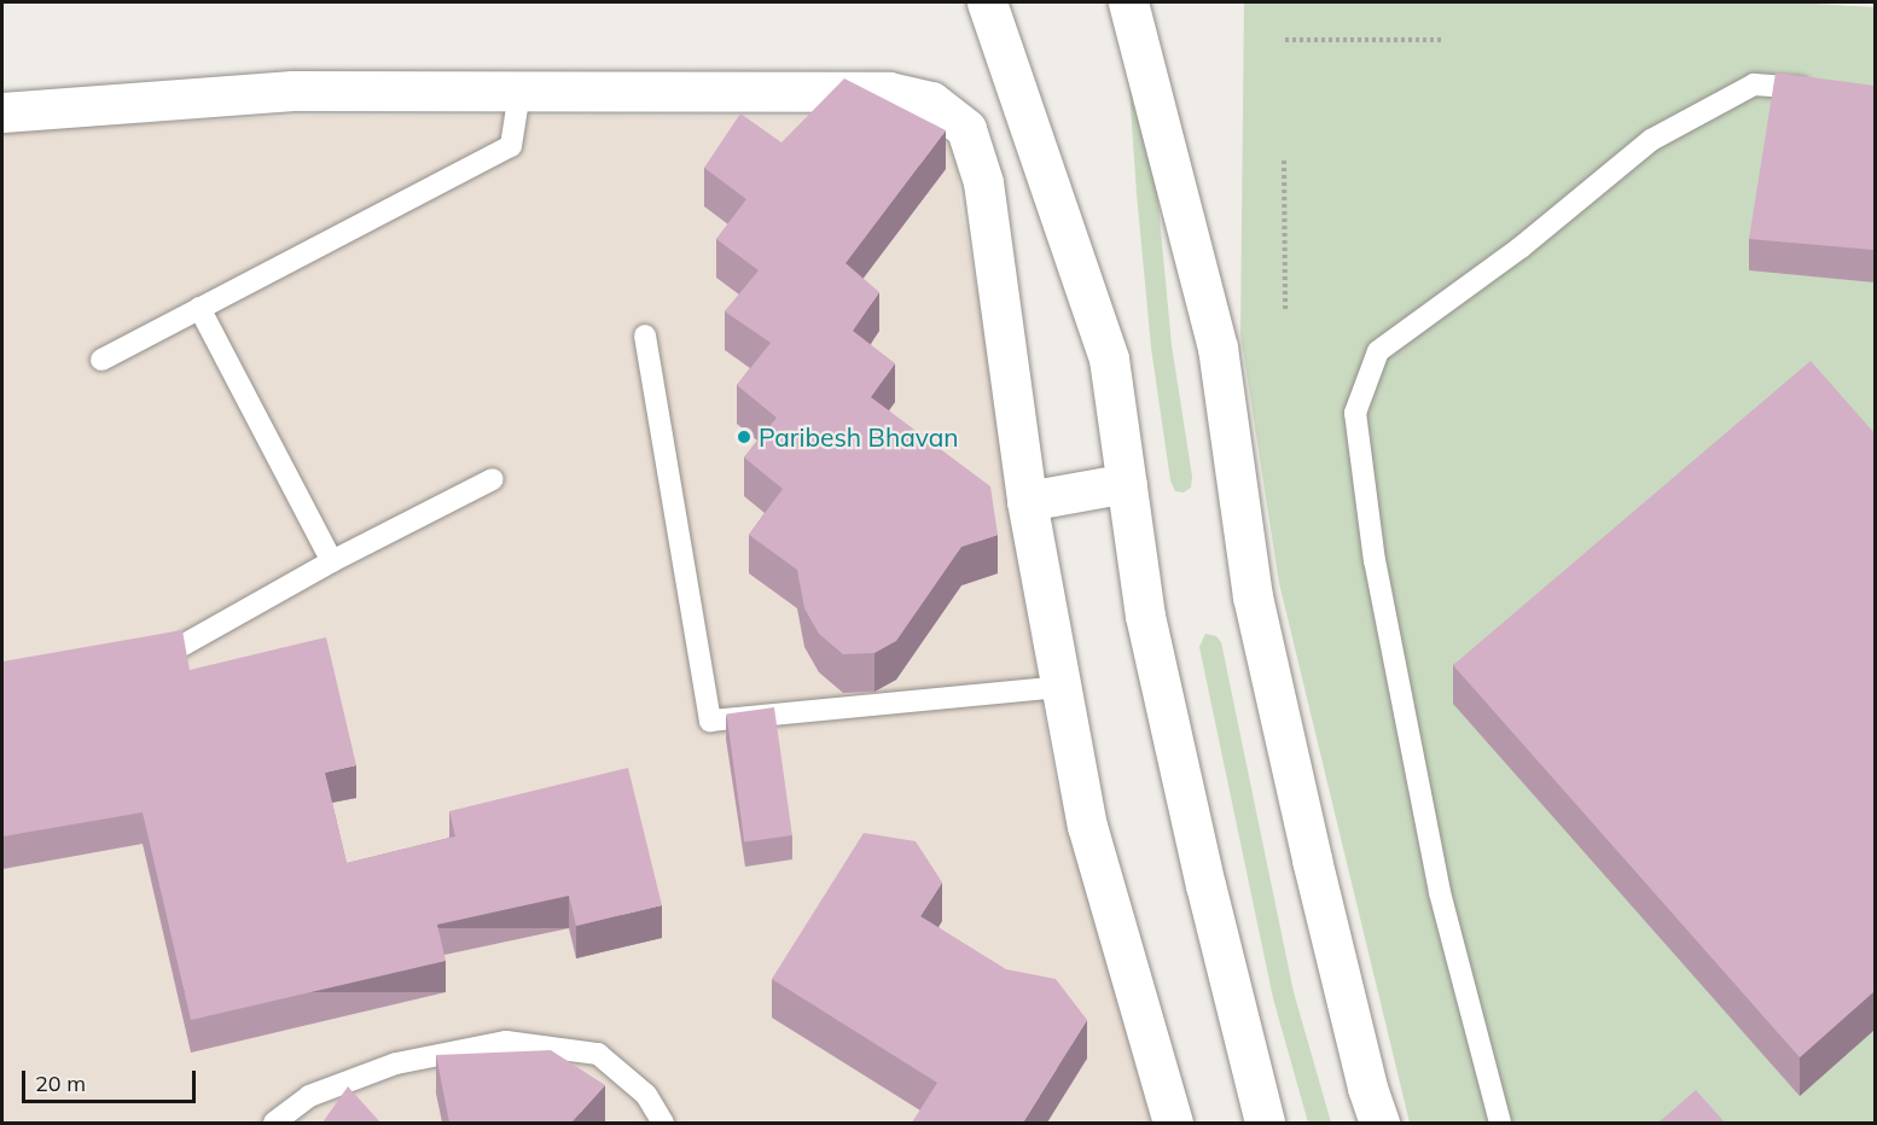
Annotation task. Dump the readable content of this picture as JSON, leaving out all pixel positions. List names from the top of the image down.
{
  "places": ["Paribesh Bhavan"],
  "scale_bar": "20 m"
}
